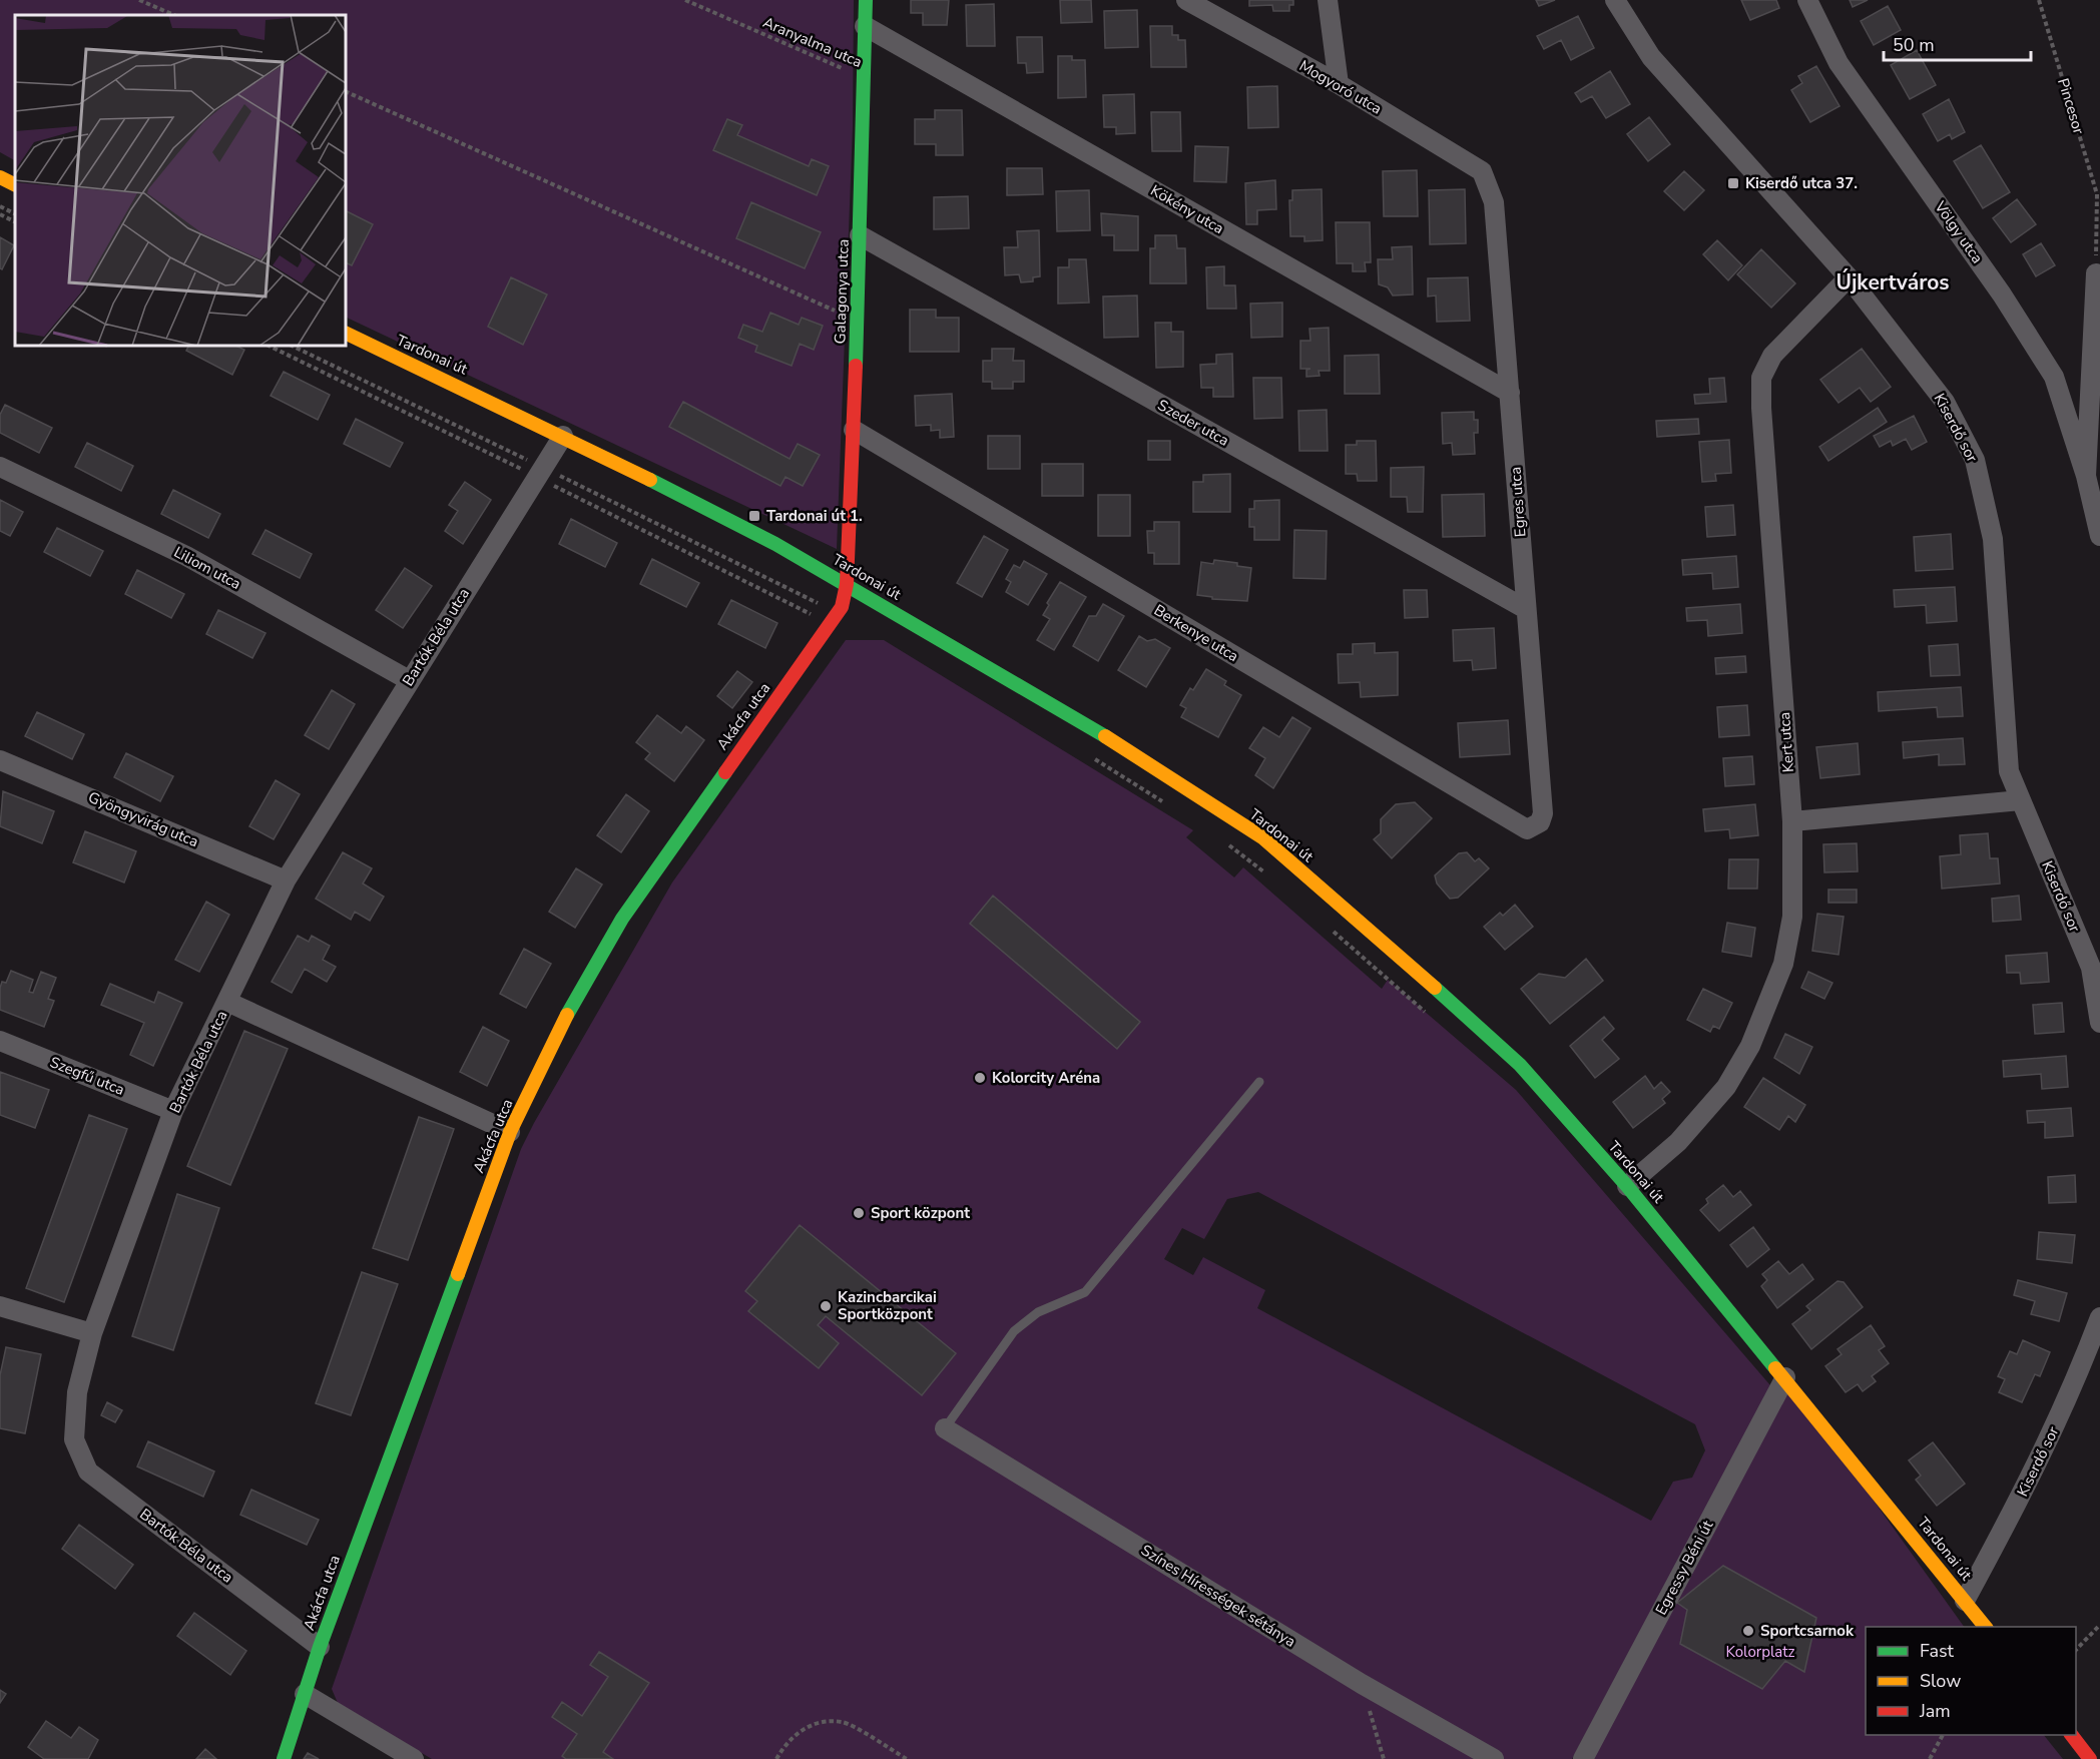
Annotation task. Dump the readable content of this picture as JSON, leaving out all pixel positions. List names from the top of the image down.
{
  "streets": {
    "street": [
      "Mogyoró utca",
      "Kökény utca",
      "Völgy utca",
      "Galagonya utca",
      "Tardonai út",
      "Szeder utca",
      "Kiserdő sor",
      "Egres utca",
      "Liliom utca",
      "Berkenye utca",
      "Bartók Béla utca",
      "Akácfa utca",
      "Kert utca",
      "Gyöngyvirág utca",
      "Szegfű utca",
      "Egressy Béni út",
      "Színes Hírességek sétánya"
    ],
    "path": ["Aranyalma utca", "Pincesor"]
  },
  "crossings": [
    ["Aranyalma utca", "Galagonya utca"],
    ["Mogyoró utca", "Egres utca"],
    ["Kökény utca", "Galagonya utca"],
    ["Kökény utca", "Egres utca"],
    ["Galagonya utca", "Tardonai út"],
    ["Galagonya utca", "Szeder utca"],
    ["Galagonya utca", "Berkenye utca"],
    ["Galagonya utca", "Akácfa utca"],
    ["Tardonai út", "Kiserdő sor"],
    ["Tardonai út", "Bartók Béla utca"],
    ["Tardonai út", "Akácfa utca"],
    ["Tardonai út", "Kert utca"],
    ["Tardonai út", "Egressy Béni út"],
    ["Szeder utca", "Egres utca"],
    ["Kiserdő sor", "Kert utca"],
    ["Egres utca", "Berkenye utca"],
    ["Liliom utca", "Bartók Béla utca"],
    ["Bartók Béla utca", "Akácfa utca"],
    ["Bartók Béla utca", "Gyöngyvirág utca"],
    ["Bartók Béla utca", "Szegfű utca"]
  ],
  "districts": ["Újkertváros"],
  "parks": ["Kolorplatz"],
  "places": {
    "transit": ["Kiserdő utca 37.", "Tardonai út 1."],
    "other": [
      "Kolorcity Aréna",
      "Sport központ",
      "Kazincbarcikai Sportközpont",
      "Sportcsarnok"
    ]
  },
  "legend": ["Fast", "Slow", "Jam"],
  "scale_bar": "50 m"
}
